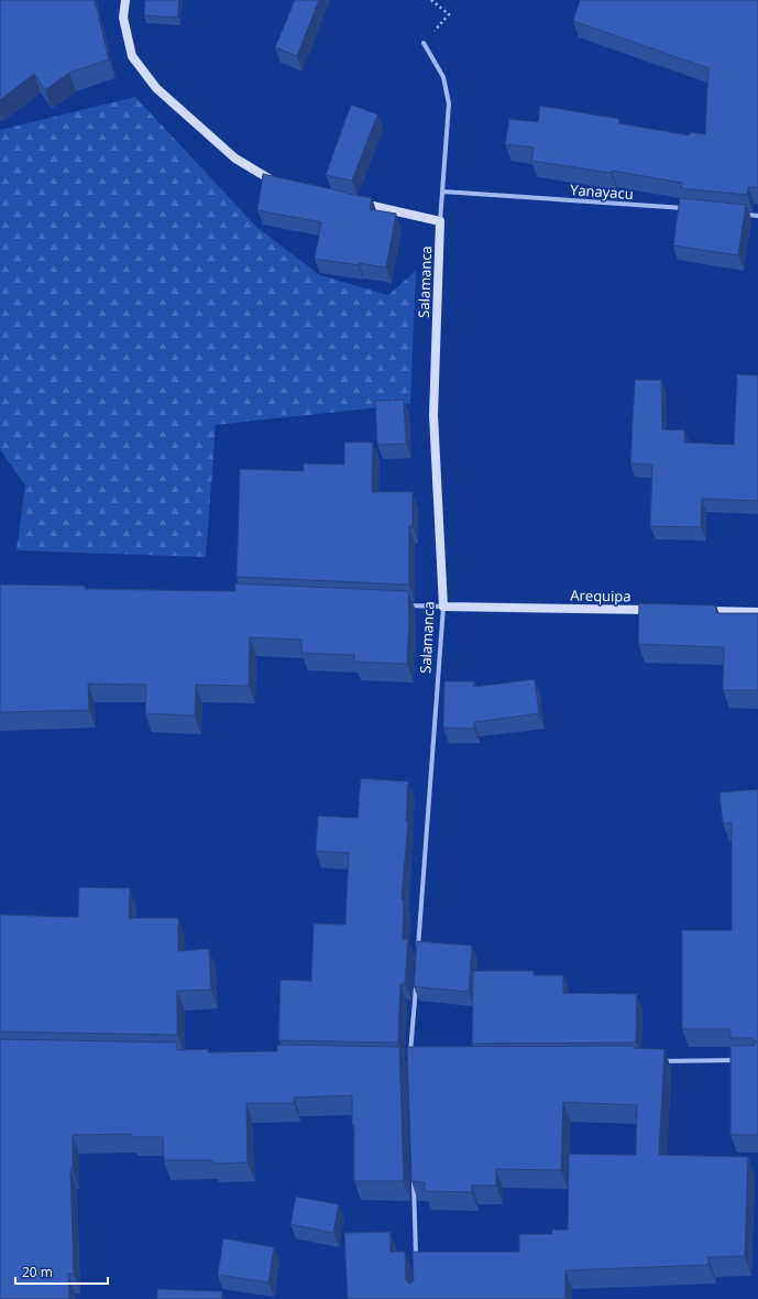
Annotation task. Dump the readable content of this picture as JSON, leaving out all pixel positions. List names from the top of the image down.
{
  "streets": {
    "main road": ["Salamanca", "Arequipa"],
    "street": ["Yanayacu"]
  },
  "crossings": [
    ["Yanayacu", "Salamanca"],
    ["Salamanca", "Arequipa"]
  ],
  "scale_bar": "20 m"
}
